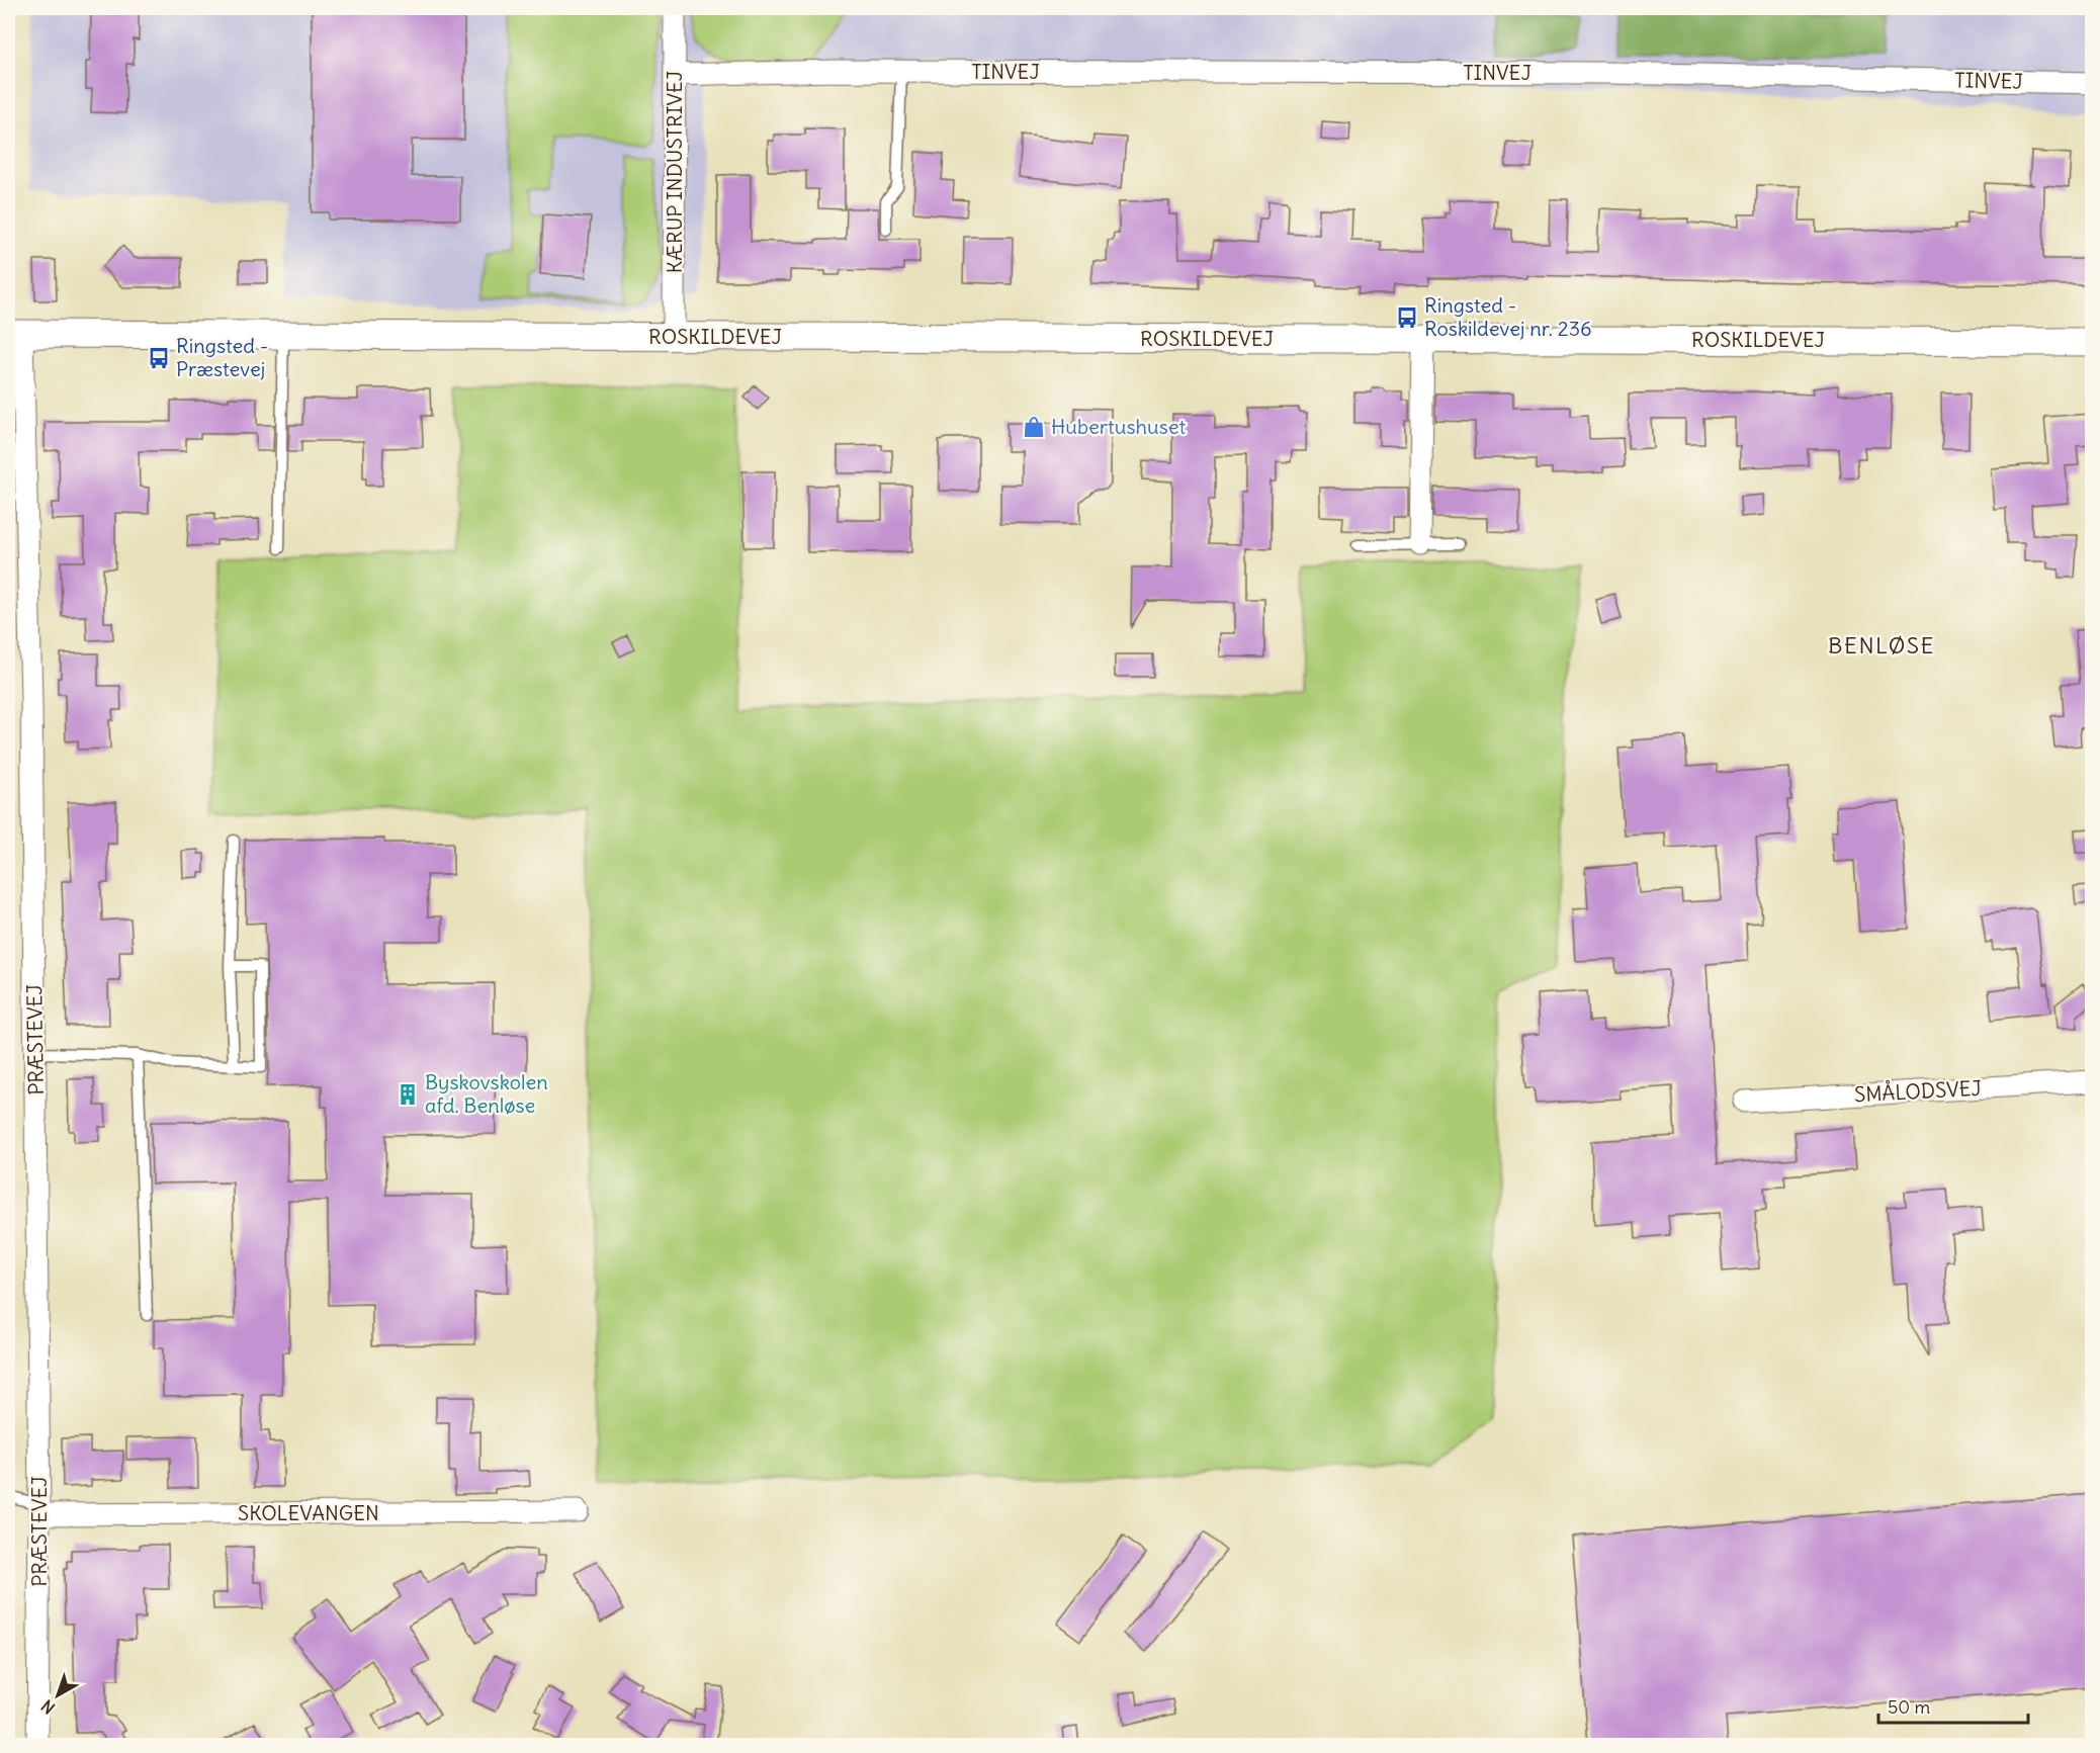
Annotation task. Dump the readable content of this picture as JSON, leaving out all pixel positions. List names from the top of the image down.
{
  "streets": {
    "street": [
      "TINVEJ",
      "KÆRUP INDUSTRIVEJ",
      "ROSKILDEVEJ",
      "PRÆSTEVEJ",
      "SMÅLODSVEJ",
      "SKOLEVANGEN"
    ]
  },
  "crossings": [
    ["TINVEJ", "KÆRUP INDUSTRIVEJ"],
    ["KÆRUP INDUSTRIVEJ", "ROSKILDEVEJ"],
    ["ROSKILDEVEJ", "PRÆSTEVEJ"],
    ["PRÆSTEVEJ", "SKOLEVANGEN"]
  ],
  "districts": ["BENLØSE"],
  "places": {
    "bus stop": ["Ringsted - Roskildevej nr. 236", "Ringsted - Præstevej"],
    "shop": ["Hubertushuset"],
    "building": ["Byskovskolen afd. Benløse"]
  },
  "scale_bar": "50 m",
  "north": "bottom left"
}
